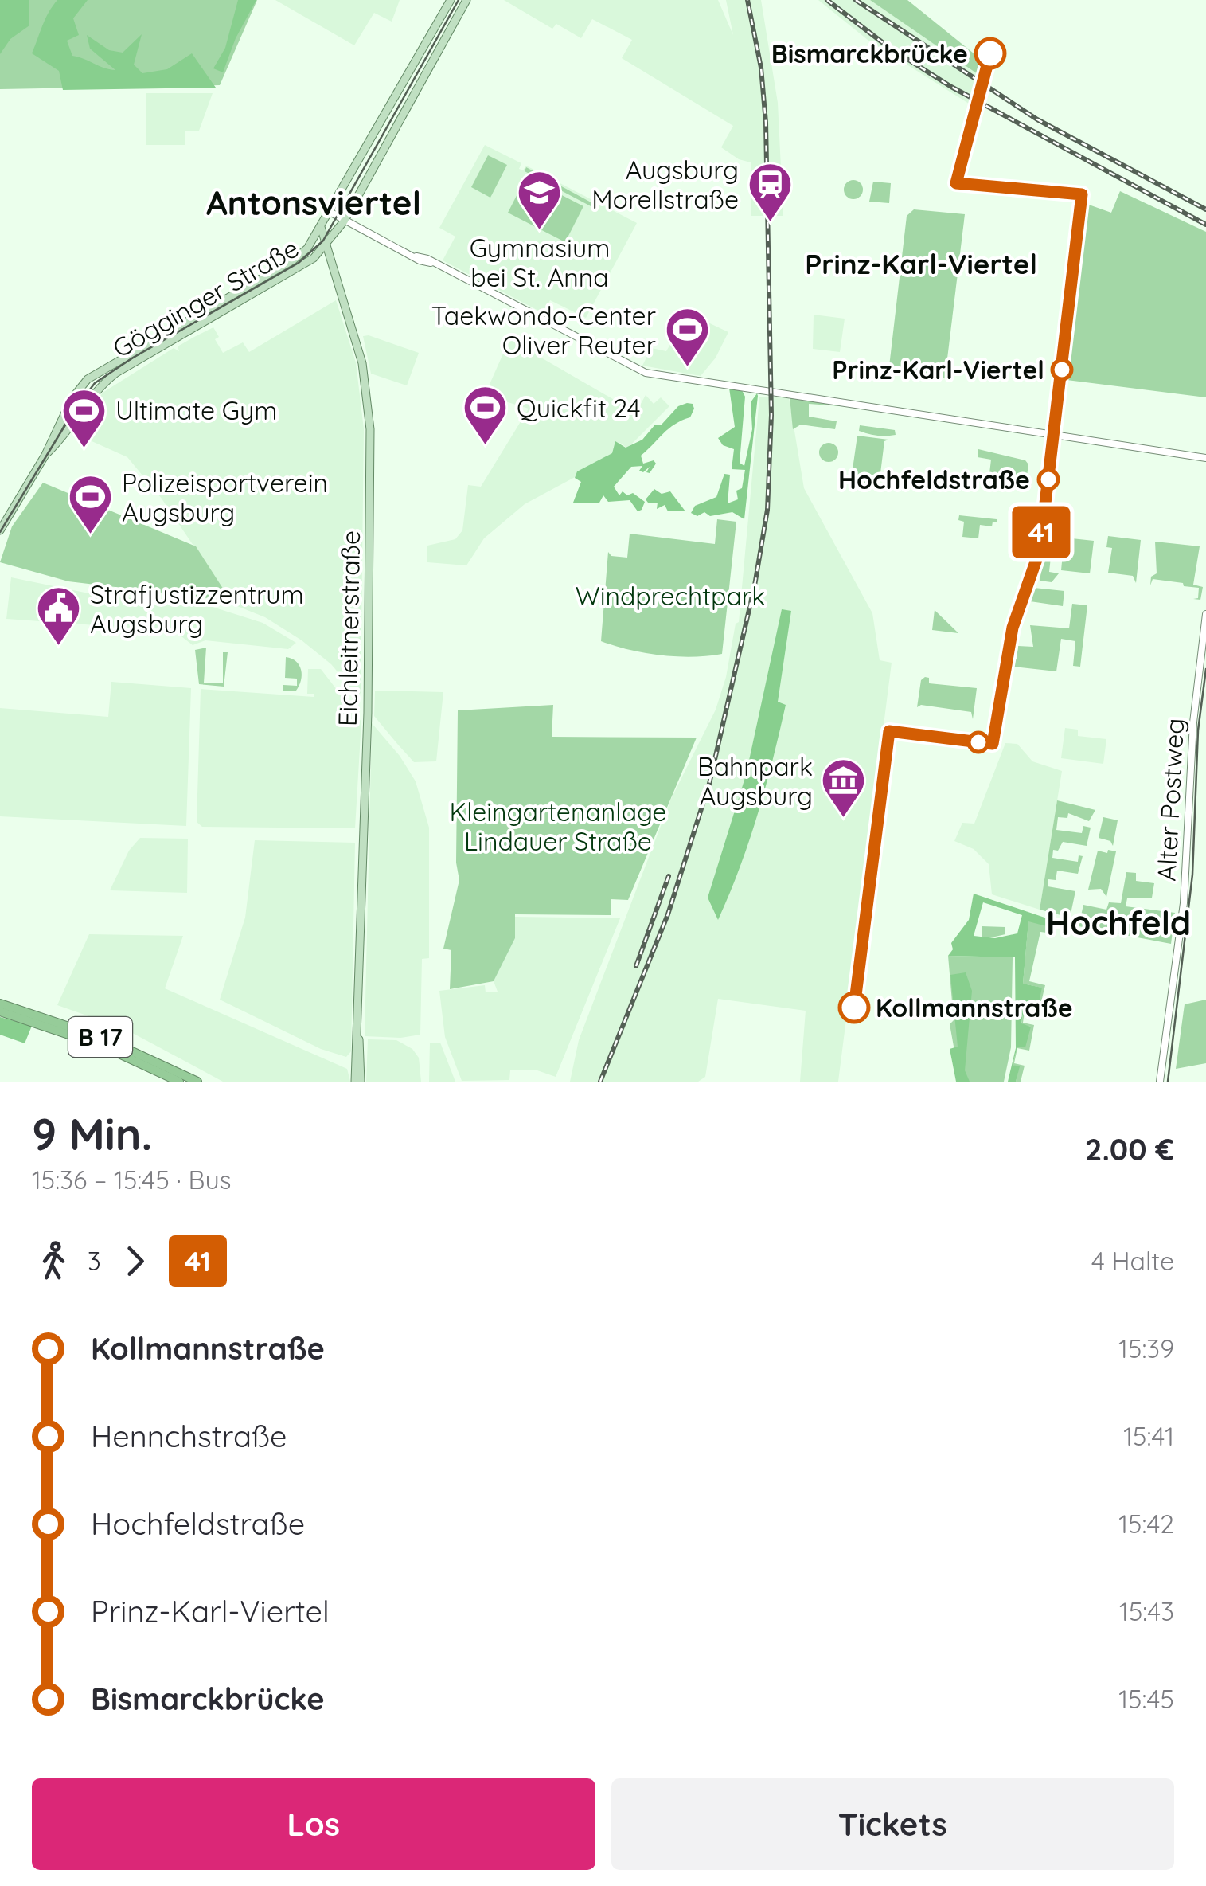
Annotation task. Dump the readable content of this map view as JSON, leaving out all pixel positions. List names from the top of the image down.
{
  "streets": {
    "highway": ["B 17"],
    "main road": ["Gögginger Straße", "Eichleitnerstraße"],
    "street": ["Alter Postweg"]
  },
  "crossings": [
    ["Gögginger Straße", "Eichleitnerstraße"]
  ],
  "districts": ["Antonsviertel", "Prinz-Karl-Viertel", "Hochfeld"],
  "parks": ["Windprechtpark", "Kleingartenanlage Lindauer Straße"],
  "places": {
    "other": [
      "Bismarckbrücke",
      "Prinz-Karl-Viertel",
      "Hochfeldstraße",
      "Kollmannstraße"
    ],
    "station": ["Augsburg Morellstraße"],
    "school or university": ["Gymnasium bei St. Anna"],
    "sports": [
      "Taekwondo-Center Oliver Reuter",
      "Quickfit 24",
      "Ultimate Gym",
      "Polizeisportverein Augsburg"
    ],
    "public building": ["Strafjustizzentrum Augsburg"],
    "museum": ["Bahnpark Augsburg"]
  },
  "lines": ["bus line 41"],
  "page": {
    "on_map": "41",
    "heading": ["9 Min.", "15:36 – 15:45 · Bus", "2.00 €"],
    "legs": ["3", "41", "4 Halte"],
    "list": [
      {
        "name": "Kollmannstraße",
        "value": "15:39"
      },
      {
        "name": "Hennchstraße",
        "value": "15:41"
      },
      {
        "name": "Hochfeldstraße",
        "value": "15:42"
      },
      {
        "name": "Prinz-Karl-Viertel",
        "value": "15:43"
      },
      {
        "name": "Bismarckbrücke",
        "value": "15:45"
      }
    ],
    "buttons": ["Los", "Tickets"]
  }
}
